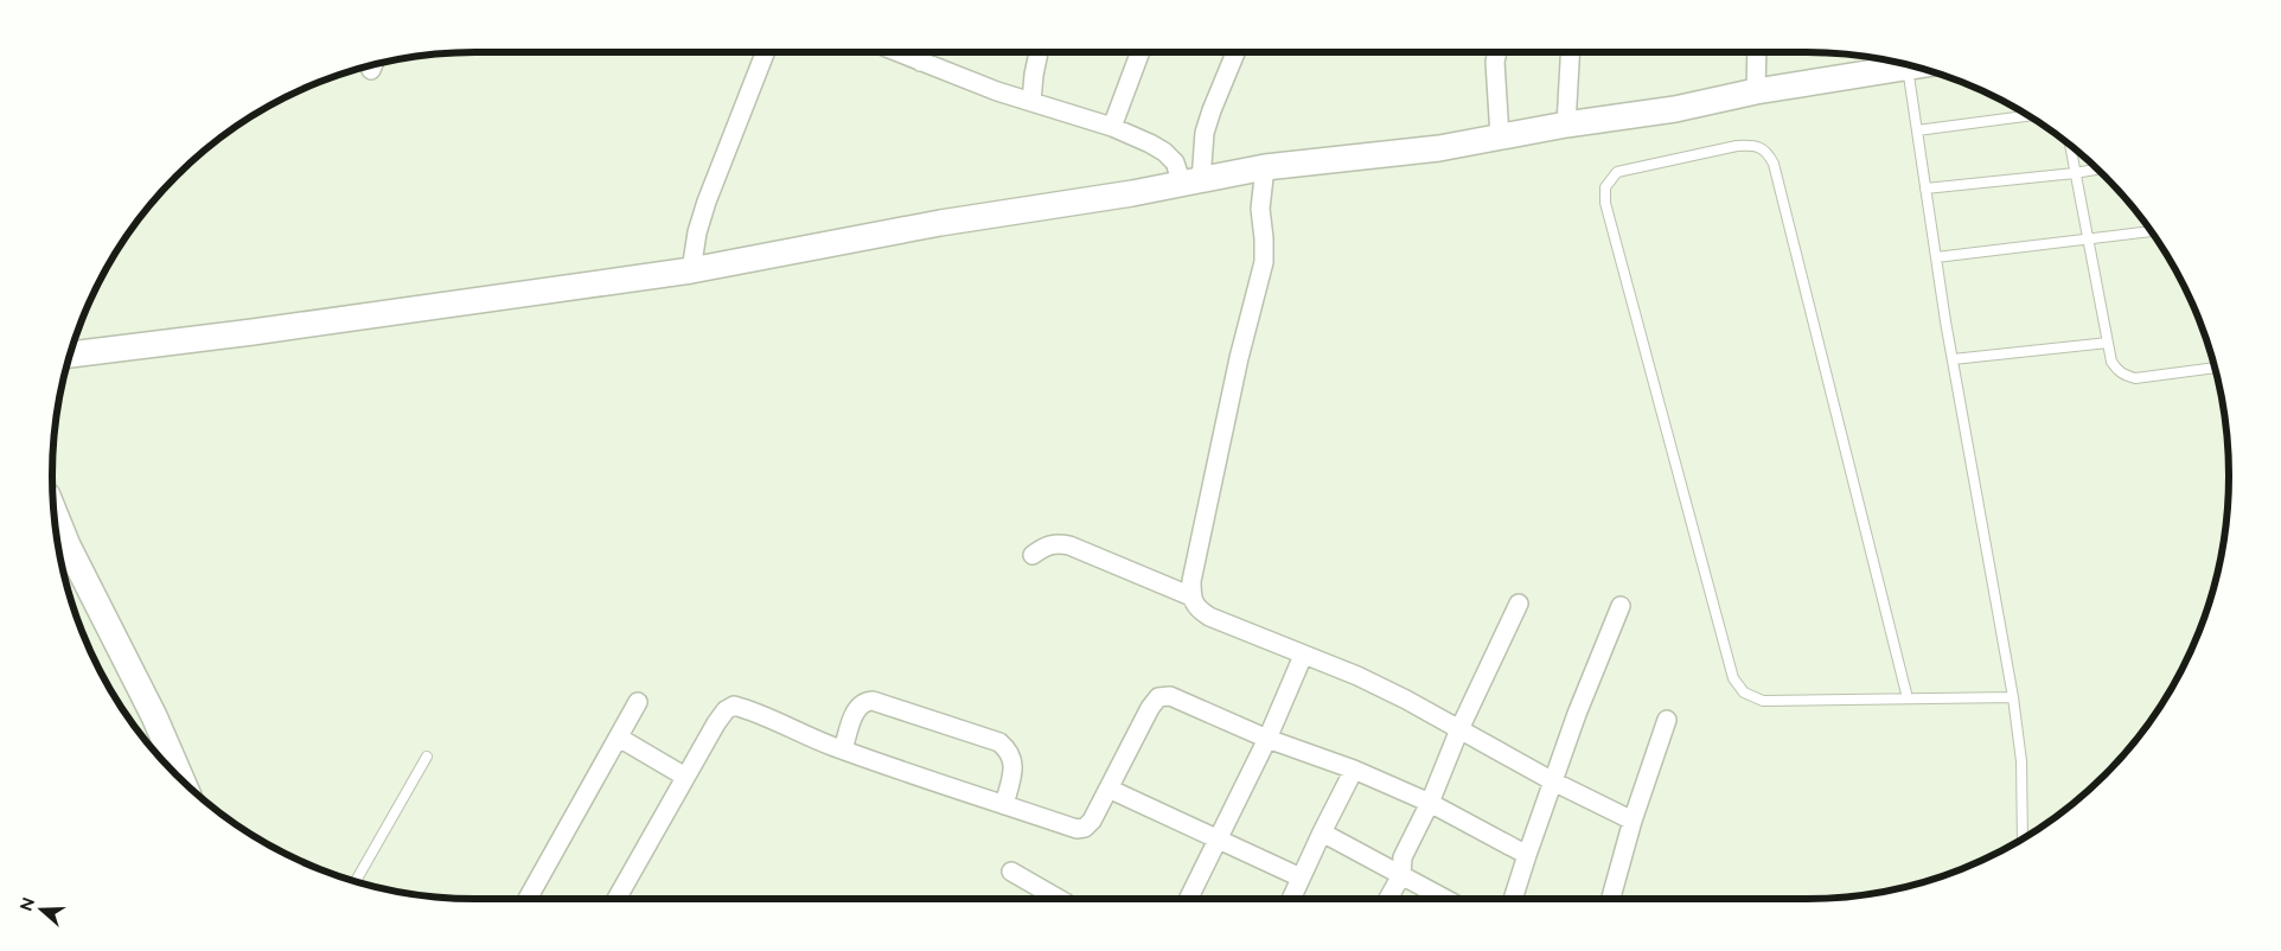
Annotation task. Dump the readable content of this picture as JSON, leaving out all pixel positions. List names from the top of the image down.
{
  "north": "left"
}
